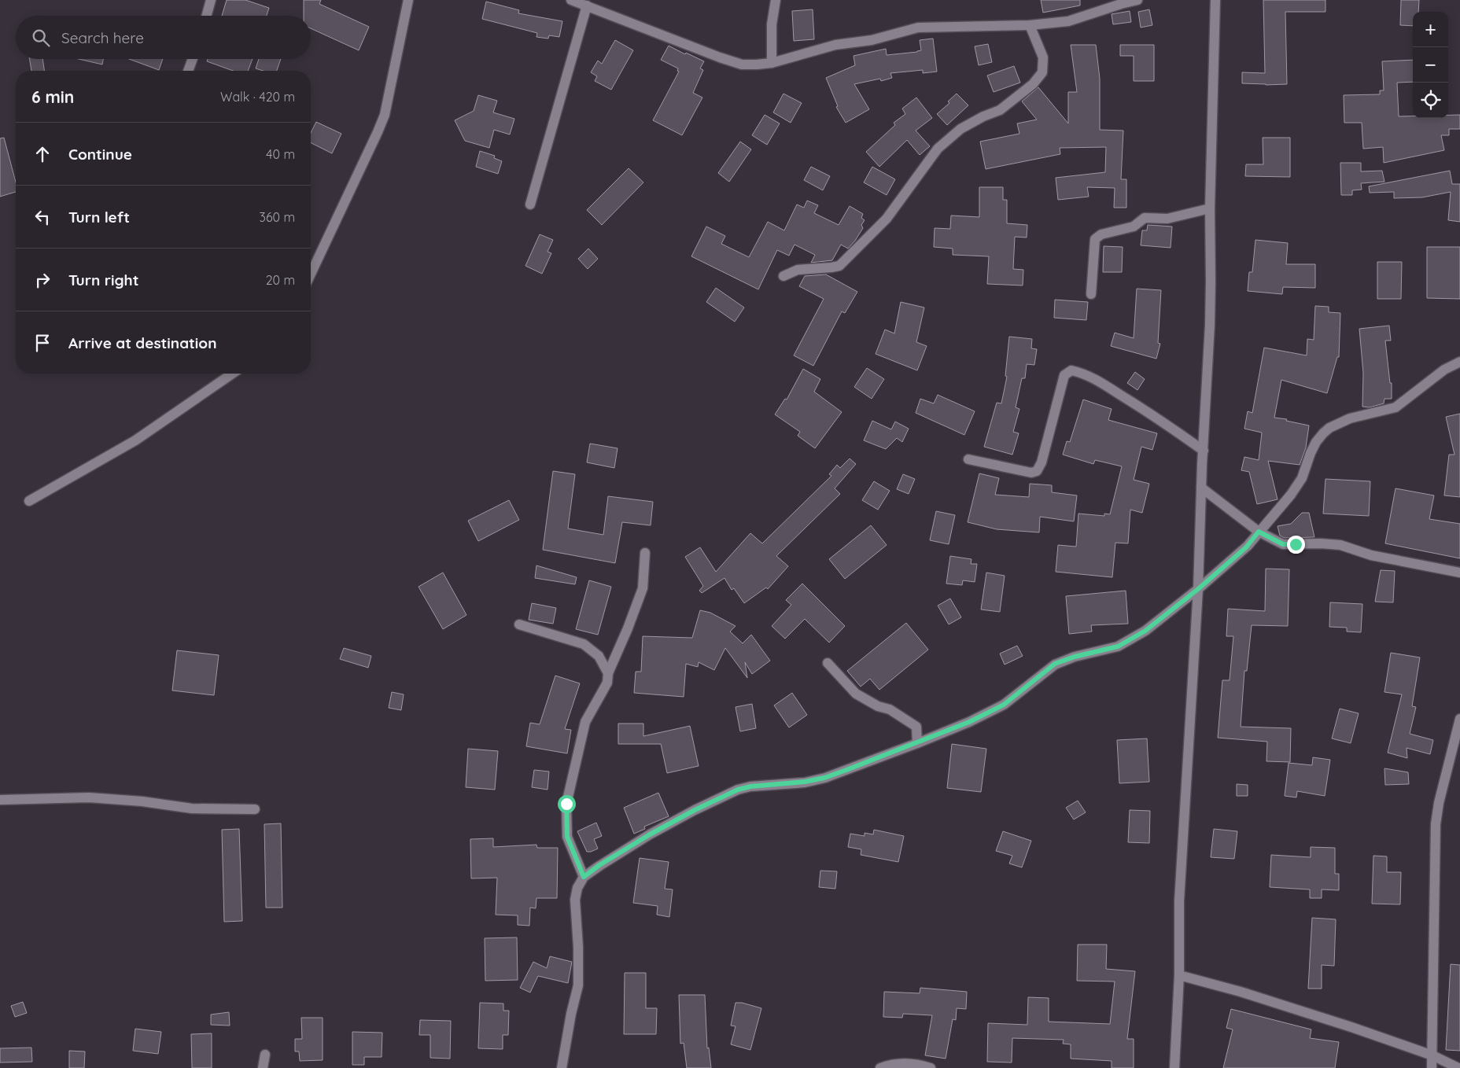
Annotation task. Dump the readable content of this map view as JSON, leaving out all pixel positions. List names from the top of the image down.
{
  "page": {
    "map_buttons": ["+", "−"],
    "search": "Search here",
    "heading": ["6 min", "Walk · 420 m"],
    "list": [
      ["Continue", "40 m"],
      ["Turn left", "360 m"],
      ["Turn right", "20 m"],
      "Arrive at destination"
    ]
  }
}
